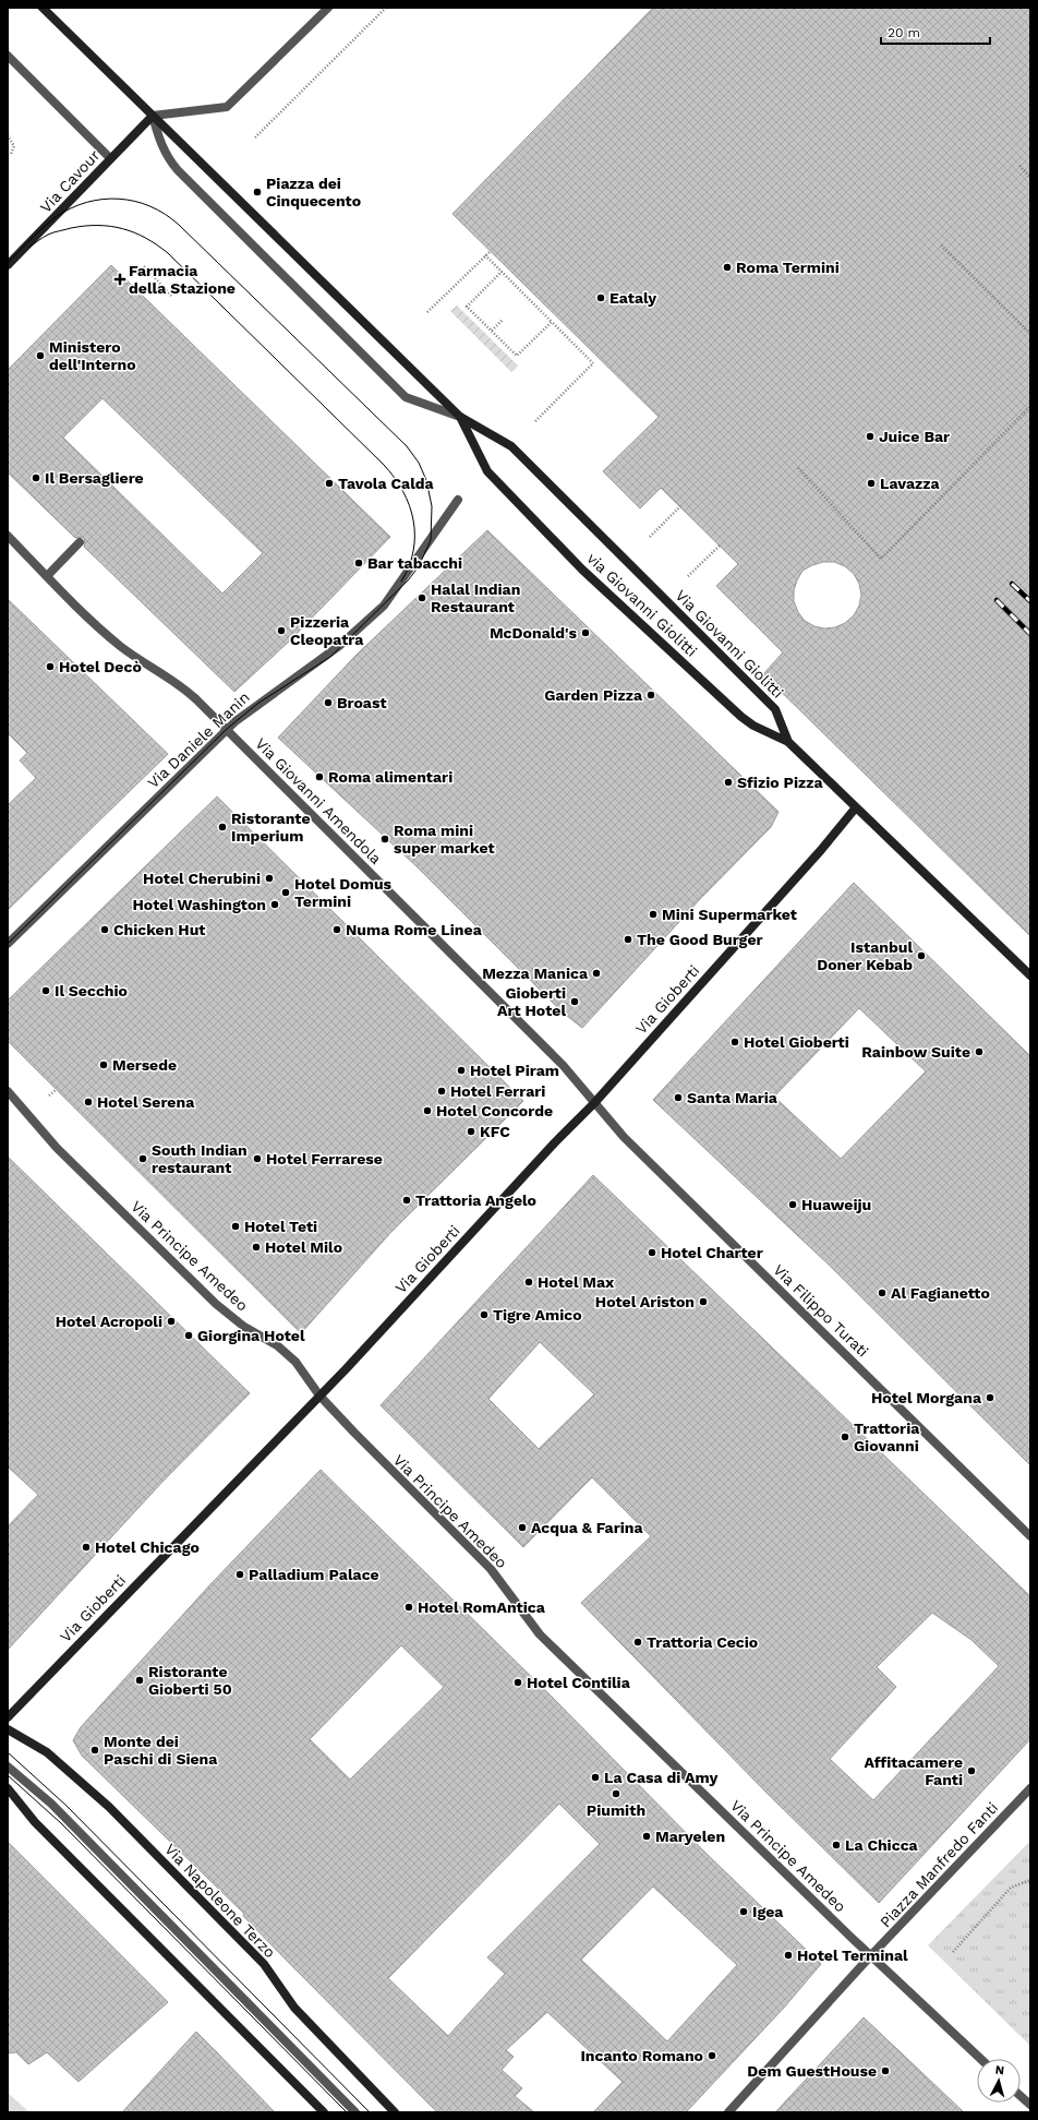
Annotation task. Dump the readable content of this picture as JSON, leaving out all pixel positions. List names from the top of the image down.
{
  "streets": {
    "main road": [
      "Via Cavour",
      "via Giovanni Giolitti",
      "Via Giovanni Giolitti",
      "Via Gioberti",
      "Via Napoleone Terzo"
    ],
    "street": [
      "Via Daniele Manin",
      "Via Giovanni Amendola",
      "Via Principe Amedeo",
      "Via Filippo Turati",
      "Piazza Manfredo Fanti"
    ]
  },
  "crossings": [
    ["via Giovanni Giolitti", "Via Giovanni Giolitti"],
    ["Via Giovanni Giolitti", "Via Gioberti"],
    ["Via Daniele Manin", "Via Giovanni Amendola"],
    ["Via Giovanni Amendola", "Via Gioberti"],
    ["Via Giovanni Amendola", "Via Filippo Turati"],
    ["Via Gioberti", "Via Principe Amedeo"],
    ["Via Gioberti", "Via Filippo Turati"],
    ["Via Principe Amedeo", "Piazza Manfredo Fanti"]
  ],
  "places": {
    "other": [
      "Piazza dei Cinquecento",
      "Roma Termini",
      "Eataly",
      "Ministero dell'Interno",
      "Juice Bar",
      "Il Bersagliere",
      "Tavola Calda",
      "Lavazza",
      "Bar tabacchi",
      "Halal Indian Restaurant",
      "Pizzeria Cleopatra",
      "McDonald's",
      "Hotel Decò",
      "Garden Pizza",
      "Broast",
      "Roma alimentari",
      "Sfizio Pizza",
      "Ristorante Imperium",
      "Roma mini super market",
      "Hotel Cherubini",
      "Hotel Domus Termini",
      "Hotel Washington",
      "Mini Supermarket",
      "Chicken Hut",
      "Numa Rome Linea",
      "The Good Burger",
      "Istanbul Doner Kebab",
      "Mezza Manica",
      "Il Secchio",
      "Gioberti Art Hotel",
      "Hotel Gioberti",
      "Rainbow Suite",
      "Mersede",
      "Hotel Piram",
      "Hotel Ferrari",
      "Santa Maria",
      "Hotel Serena",
      "Hotel Concorde",
      "KFC",
      "South Indian restaurant",
      "Hotel Ferrarese",
      "Trattoria Angelo",
      "Huaweiju",
      "Hotel Teti",
      "Hotel Milo",
      "Hotel Charter",
      "Hotel Max",
      "Al Fagianetto",
      "Hotel Ariston",
      "Tigre Amico",
      "Hotel Acropoli",
      "Giorgina Hotel",
      "Hotel Morgana",
      "Trattoria Giovanni",
      "Acqua & Farina",
      "Hotel Chicago",
      "Palladium Palace",
      "Hotel RomAntica",
      "Trattoria Cecio",
      "Ristorante Gioberti 50",
      "Hotel Contilia",
      "Monte dei Paschi di Siena",
      "Affitacamere Fanti",
      "La Casa di Amy",
      "Piumith",
      "Maryelen",
      "La Chicca",
      "Igea",
      "Hotel Terminal",
      "Incanto Romano",
      "Dem GuestHouse"
    ],
    "health": ["Farmacia della Stazione"]
  },
  "scale_bar": "20 m",
  "north": "top"
}
